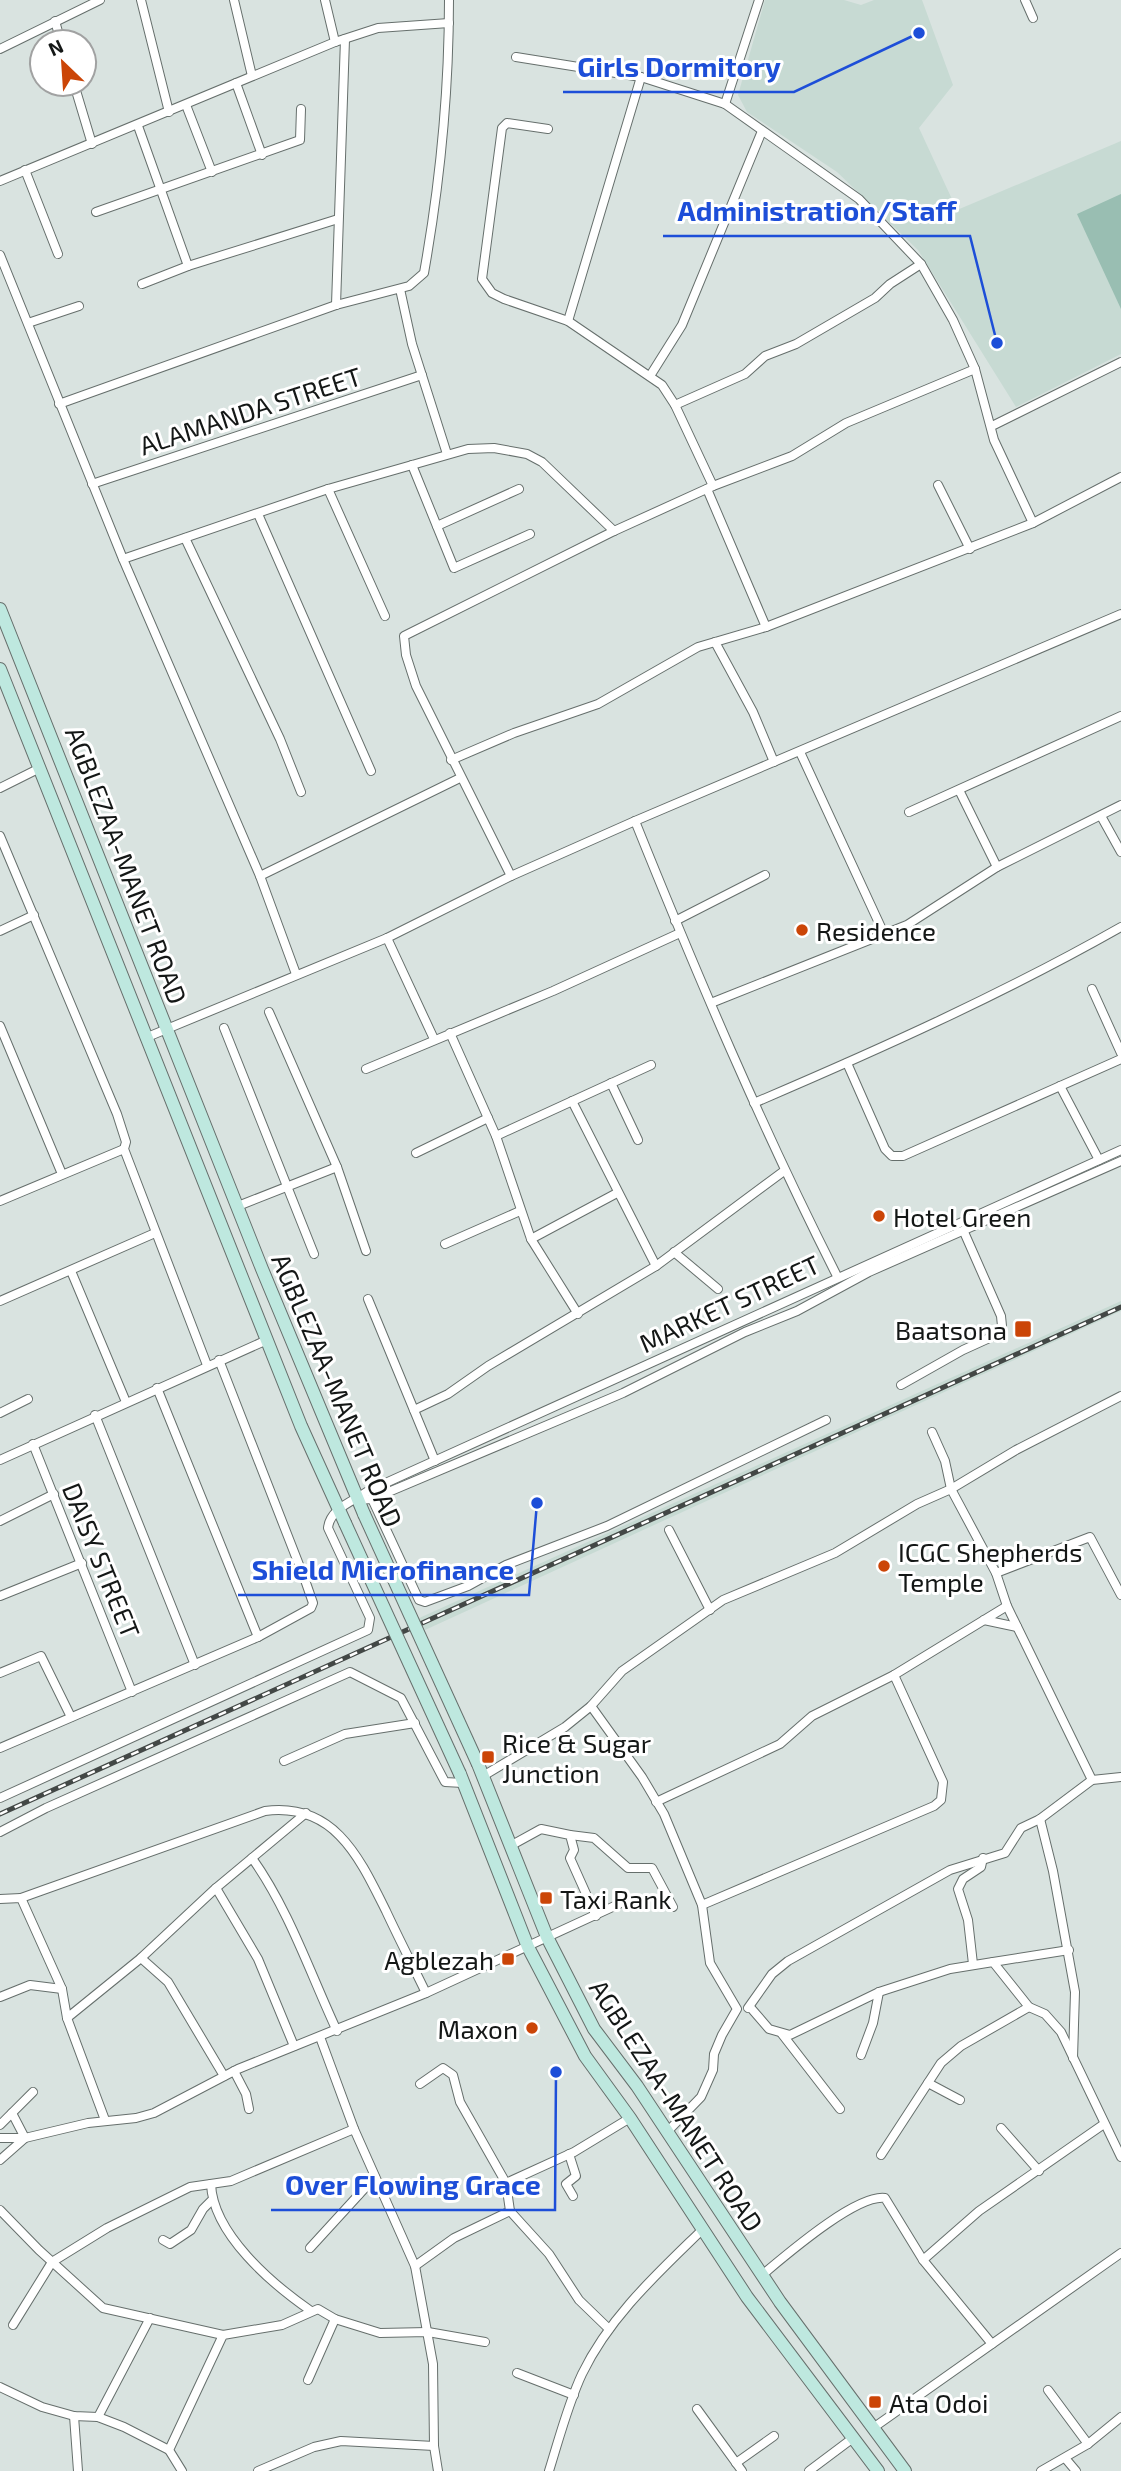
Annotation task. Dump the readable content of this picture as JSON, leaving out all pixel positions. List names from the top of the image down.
{
  "streets": {
    "main road": ["AGBLEZAA-MANET ROAD"],
    "street": ["ALAMANDA STREET", "MARKET STREET", "DAISY STREET"]
  },
  "crossings": [
    ["AGBLEZAA-MANET ROAD", "MARKET STREET"]
  ],
  "places": {
    "other": [
      "Girls Dormitory",
      "Administration/Staff",
      "Residence",
      "Hotel Green",
      "Shield Microfinance",
      "ICGC Shepherds Temple",
      "Maxon",
      "Over Flowing Grace"
    ],
    "transit": [
      "Baatsona",
      "Rice & Sugar Junction",
      "Taxi Rank",
      "Agblezah",
      "Ata Odoi"
    ]
  },
  "north": "top left"
}
